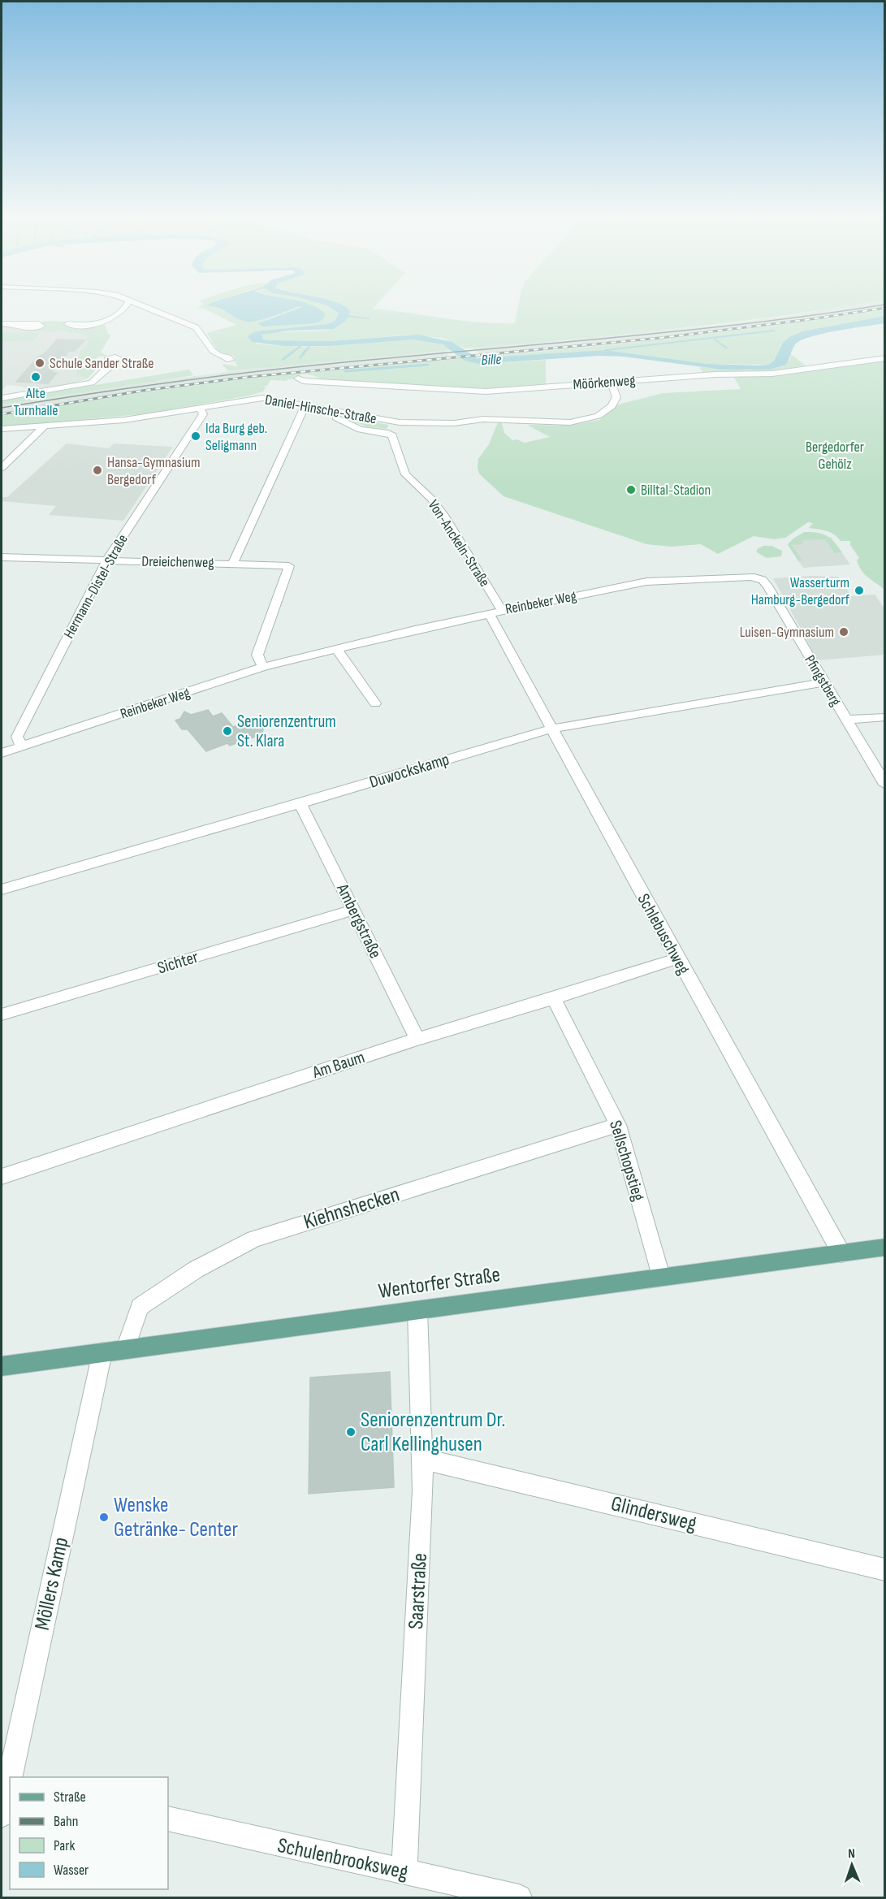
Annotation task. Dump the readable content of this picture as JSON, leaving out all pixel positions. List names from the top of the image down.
{
  "streets": {
    "main road": ["Wentorfer Straße"],
    "street": [
      "Möörkenweg",
      "Daniel-Hinsche-Straße",
      "Von-Anckeln-Straße",
      "Dreieichenweg",
      "Hermann-Distel-Straße",
      "Reinbeker Weg",
      "Pfingstberg",
      "Duwockskamp",
      "Ambergstraße",
      "Schlebuschweg",
      "Sichter",
      "Am Baum",
      "Sellschopstieg",
      "Kiehnshecken",
      "Glindersweg",
      "Möllers Kamp",
      "Saarstraße",
      "Schulenbrooksweg"
    ]
  },
  "crossings": [
    ["Möörkenweg", "Daniel-Hinsche-Straße"],
    ["Daniel-Hinsche-Straße", "Von-Anckeln-Straße"],
    ["Daniel-Hinsche-Straße", "Hermann-Distel-Straße"],
    ["Von-Anckeln-Straße", "Reinbeker Weg"],
    ["Von-Anckeln-Straße", "Schlebuschweg"],
    ["Dreieichenweg", "Hermann-Distel-Straße"],
    ["Dreieichenweg", "Reinbeker Weg"],
    ["Hermann-Distel-Straße", "Reinbeker Weg"],
    ["Reinbeker Weg", "Pfingstberg"],
    ["Reinbeker Weg", "Schlebuschweg"],
    ["Pfingstberg", "Duwockskamp"],
    ["Duwockskamp", "Ambergstraße"],
    ["Duwockskamp", "Schlebuschweg"],
    ["Ambergstraße", "Sichter"],
    ["Ambergstraße", "Am Baum"],
    ["Schlebuschweg", "Am Baum"],
    ["Schlebuschweg", "Wentorfer Straße"],
    ["Am Baum", "Sellschopstieg"],
    ["Sellschopstieg", "Kiehnshecken"],
    ["Sellschopstieg", "Wentorfer Straße"],
    ["Kiehnshecken", "Wentorfer Straße"],
    ["Wentorfer Straße", "Möllers Kamp"],
    ["Wentorfer Straße", "Saarstraße"],
    ["Glindersweg", "Saarstraße"],
    ["Saarstraße", "Schulenbrooksweg"]
  ],
  "water": ["Bille"],
  "parks": ["Bergedorfer Gehölz"],
  "places": [
    "Schule Sander Straße",
    "Alte Turnhalle",
    "Ida Burg geb. Seligmann",
    "Hansa-Gymnasium Bergedorf",
    "Billtal-Stadion",
    "Wasserturm Hamburg-Bergedorf",
    "Luisen-Gymnasium",
    "Seniorenzentrum St. Klara",
    "Seniorenzentrum Dr. Carl Kellinghusen",
    "Wenske Getränke- Center"
  ],
  "legend": [
    "Straße",
    "Bahn",
    "Park",
    "Wasser"
  ],
  "north": "top"
}
